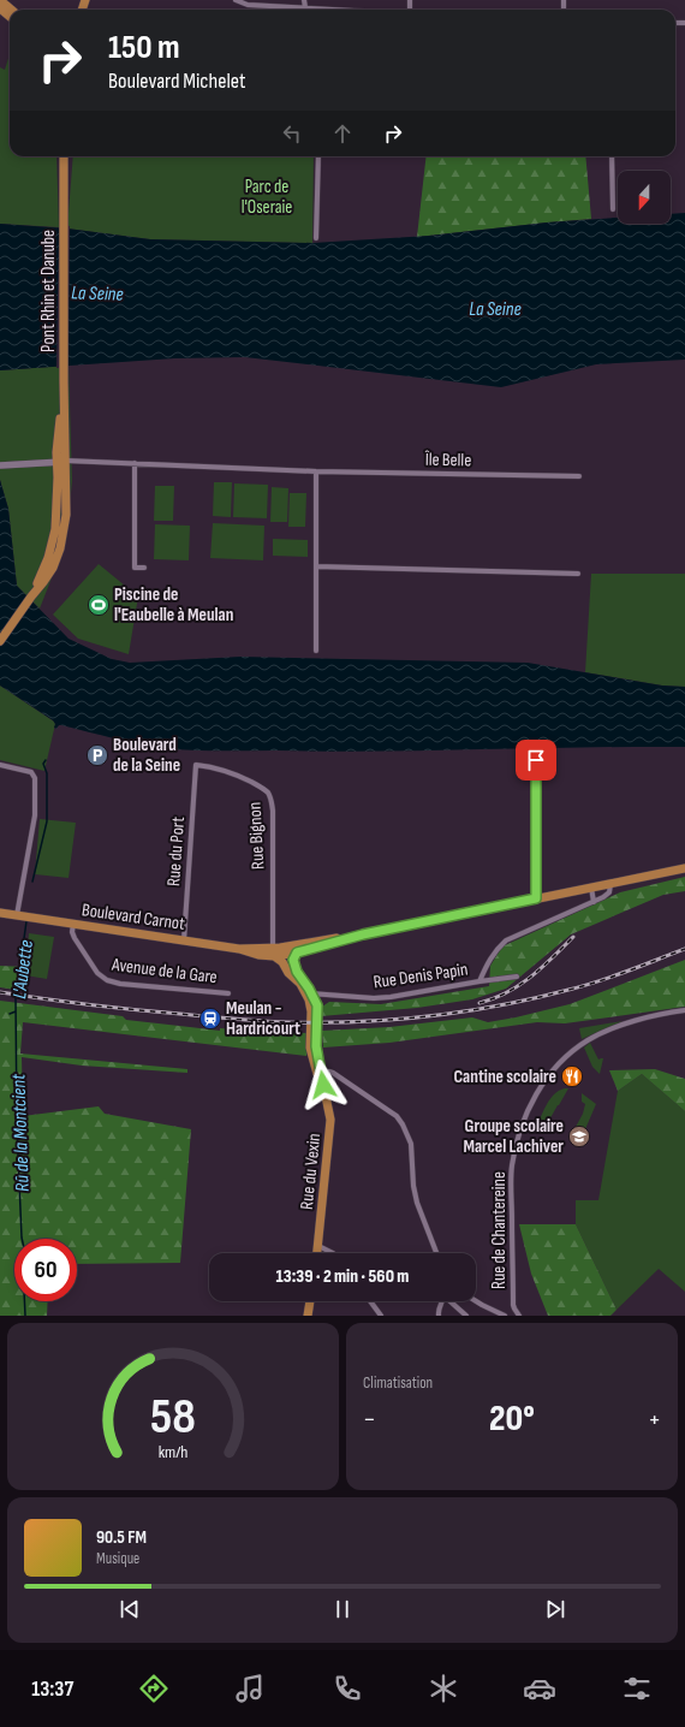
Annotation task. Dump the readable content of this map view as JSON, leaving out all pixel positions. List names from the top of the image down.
{
  "streets": {
    "main road": ["Pont Rhin et Danube", "Boulevard Carnot", "Rue du Vexin"],
    "street": [
      "Île Belle",
      "Rue Bignon",
      "Rue du Port",
      "Avenue de la Gare",
      "Rue Denis Papin",
      "Rue de Chantereine"
    ]
  },
  "crossings": [
    ["Pont Rhin et Danube", "Île Belle"],
    ["Rue Bignon", "Rue du Port"],
    ["Rue Bignon", "Boulevard Carnot"],
    ["Rue Bignon", "Rue du Vexin"],
    ["Rue du Port", "Boulevard Carnot"],
    ["Boulevard Carnot", "Avenue de la Gare"],
    ["Boulevard Carnot", "Rue du Vexin"],
    ["Rue Denis Papin", "Rue du Vexin"]
  ],
  "water": ["La Seine", "L'Aubette", "Rû de la Montcient"],
  "parks": ["Parc de l'Oseraie"],
  "places": {
    "sports": ["Piscine de l'Eaubelle à Meulan"],
    "parking": ["Boulevard de la Seine"],
    "station": ["Meulan - Hardricourt"],
    "restaurant": ["Cantine scolaire"],
    "school or university": ["Groupe scolaire Marcel Lachiver"]
  },
  "north": "bottom",
  "page": {
    "turn": ["150 m", "Boulevard Michelet"],
    "limit": "60",
    "trip": "13:39 · 2 min · 560 m",
    "tile": "Climatisation",
    "heat": ["−", "20°", "+"],
    "song": ["90.5 FM", "Musique"],
    "tabs": "13:37",
    "gauge": ["58", "km/h"]
  }
}
